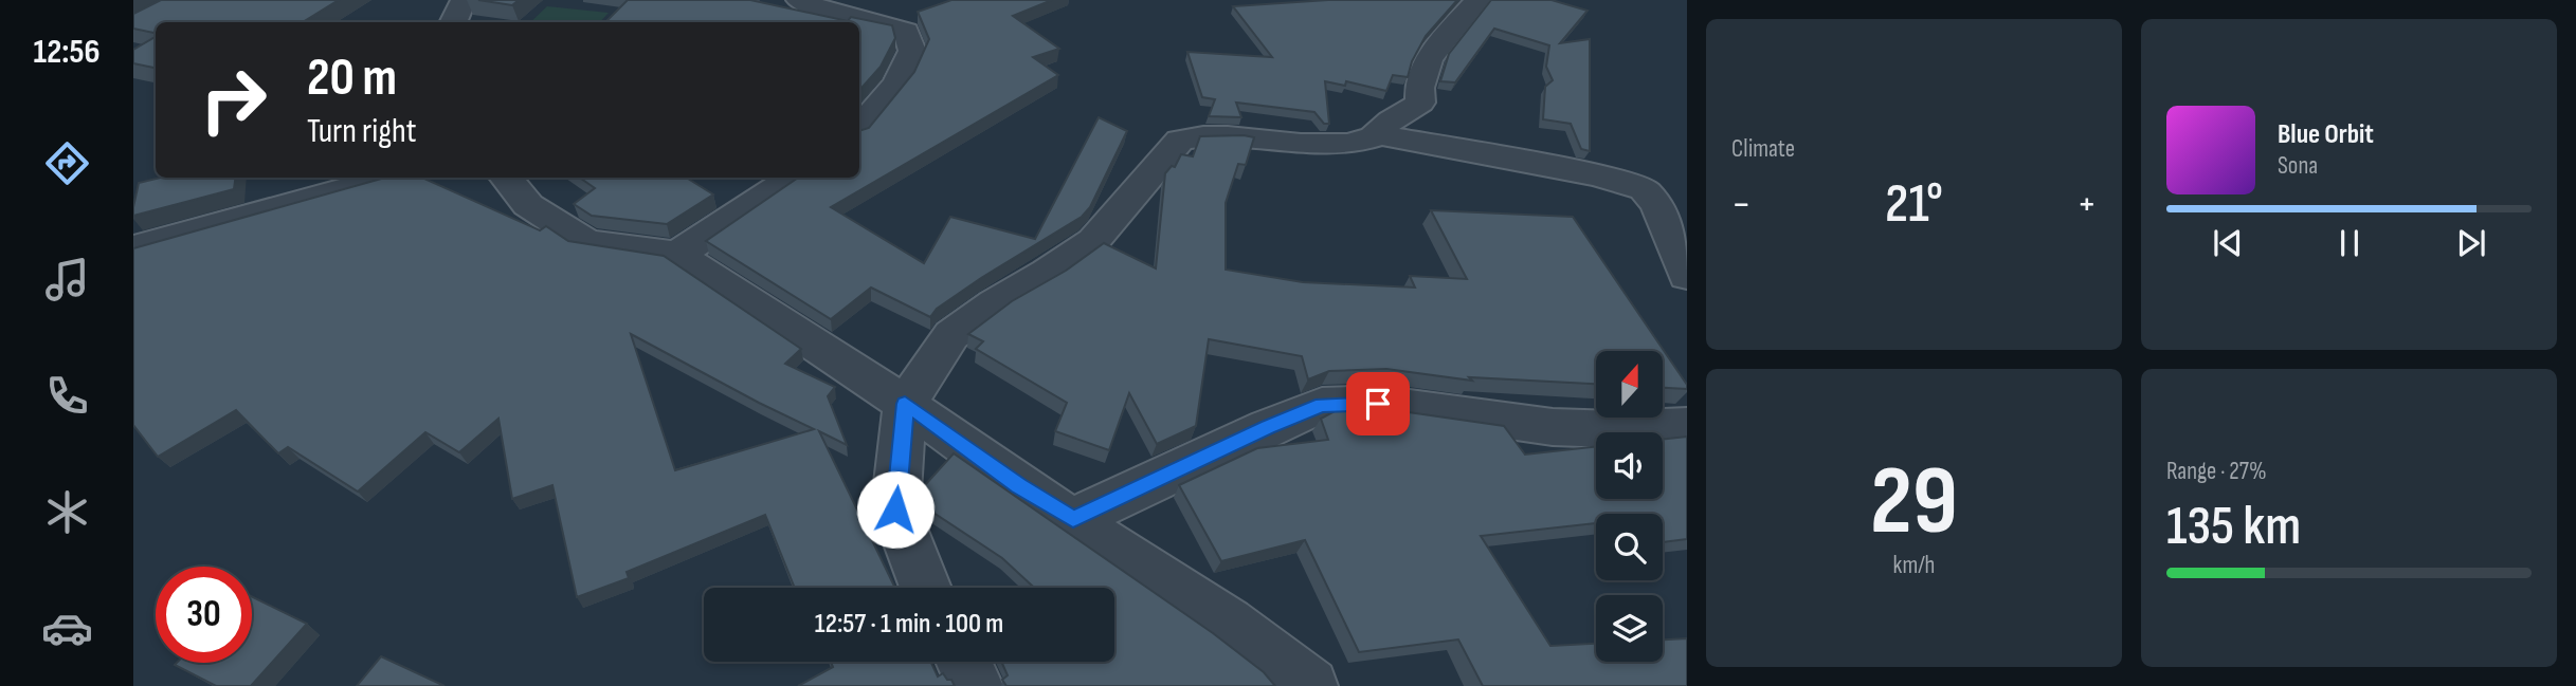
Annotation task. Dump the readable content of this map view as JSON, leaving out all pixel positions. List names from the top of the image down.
{
  "north": "top",
  "page": {
    "tabs": "12:56",
    "tile": [
      "Climate",
      ["29", "km/h"],
      ["Range · 27%", "135 km"]
    ],
    "turn": ["20 m", "Turn right"],
    "song": ["Blue Orbit", "Sona"],
    "heat": ["−", "21°", "+"],
    "limit": "30",
    "trip": "12:57 · 1 min · 100 m"
  }
}
